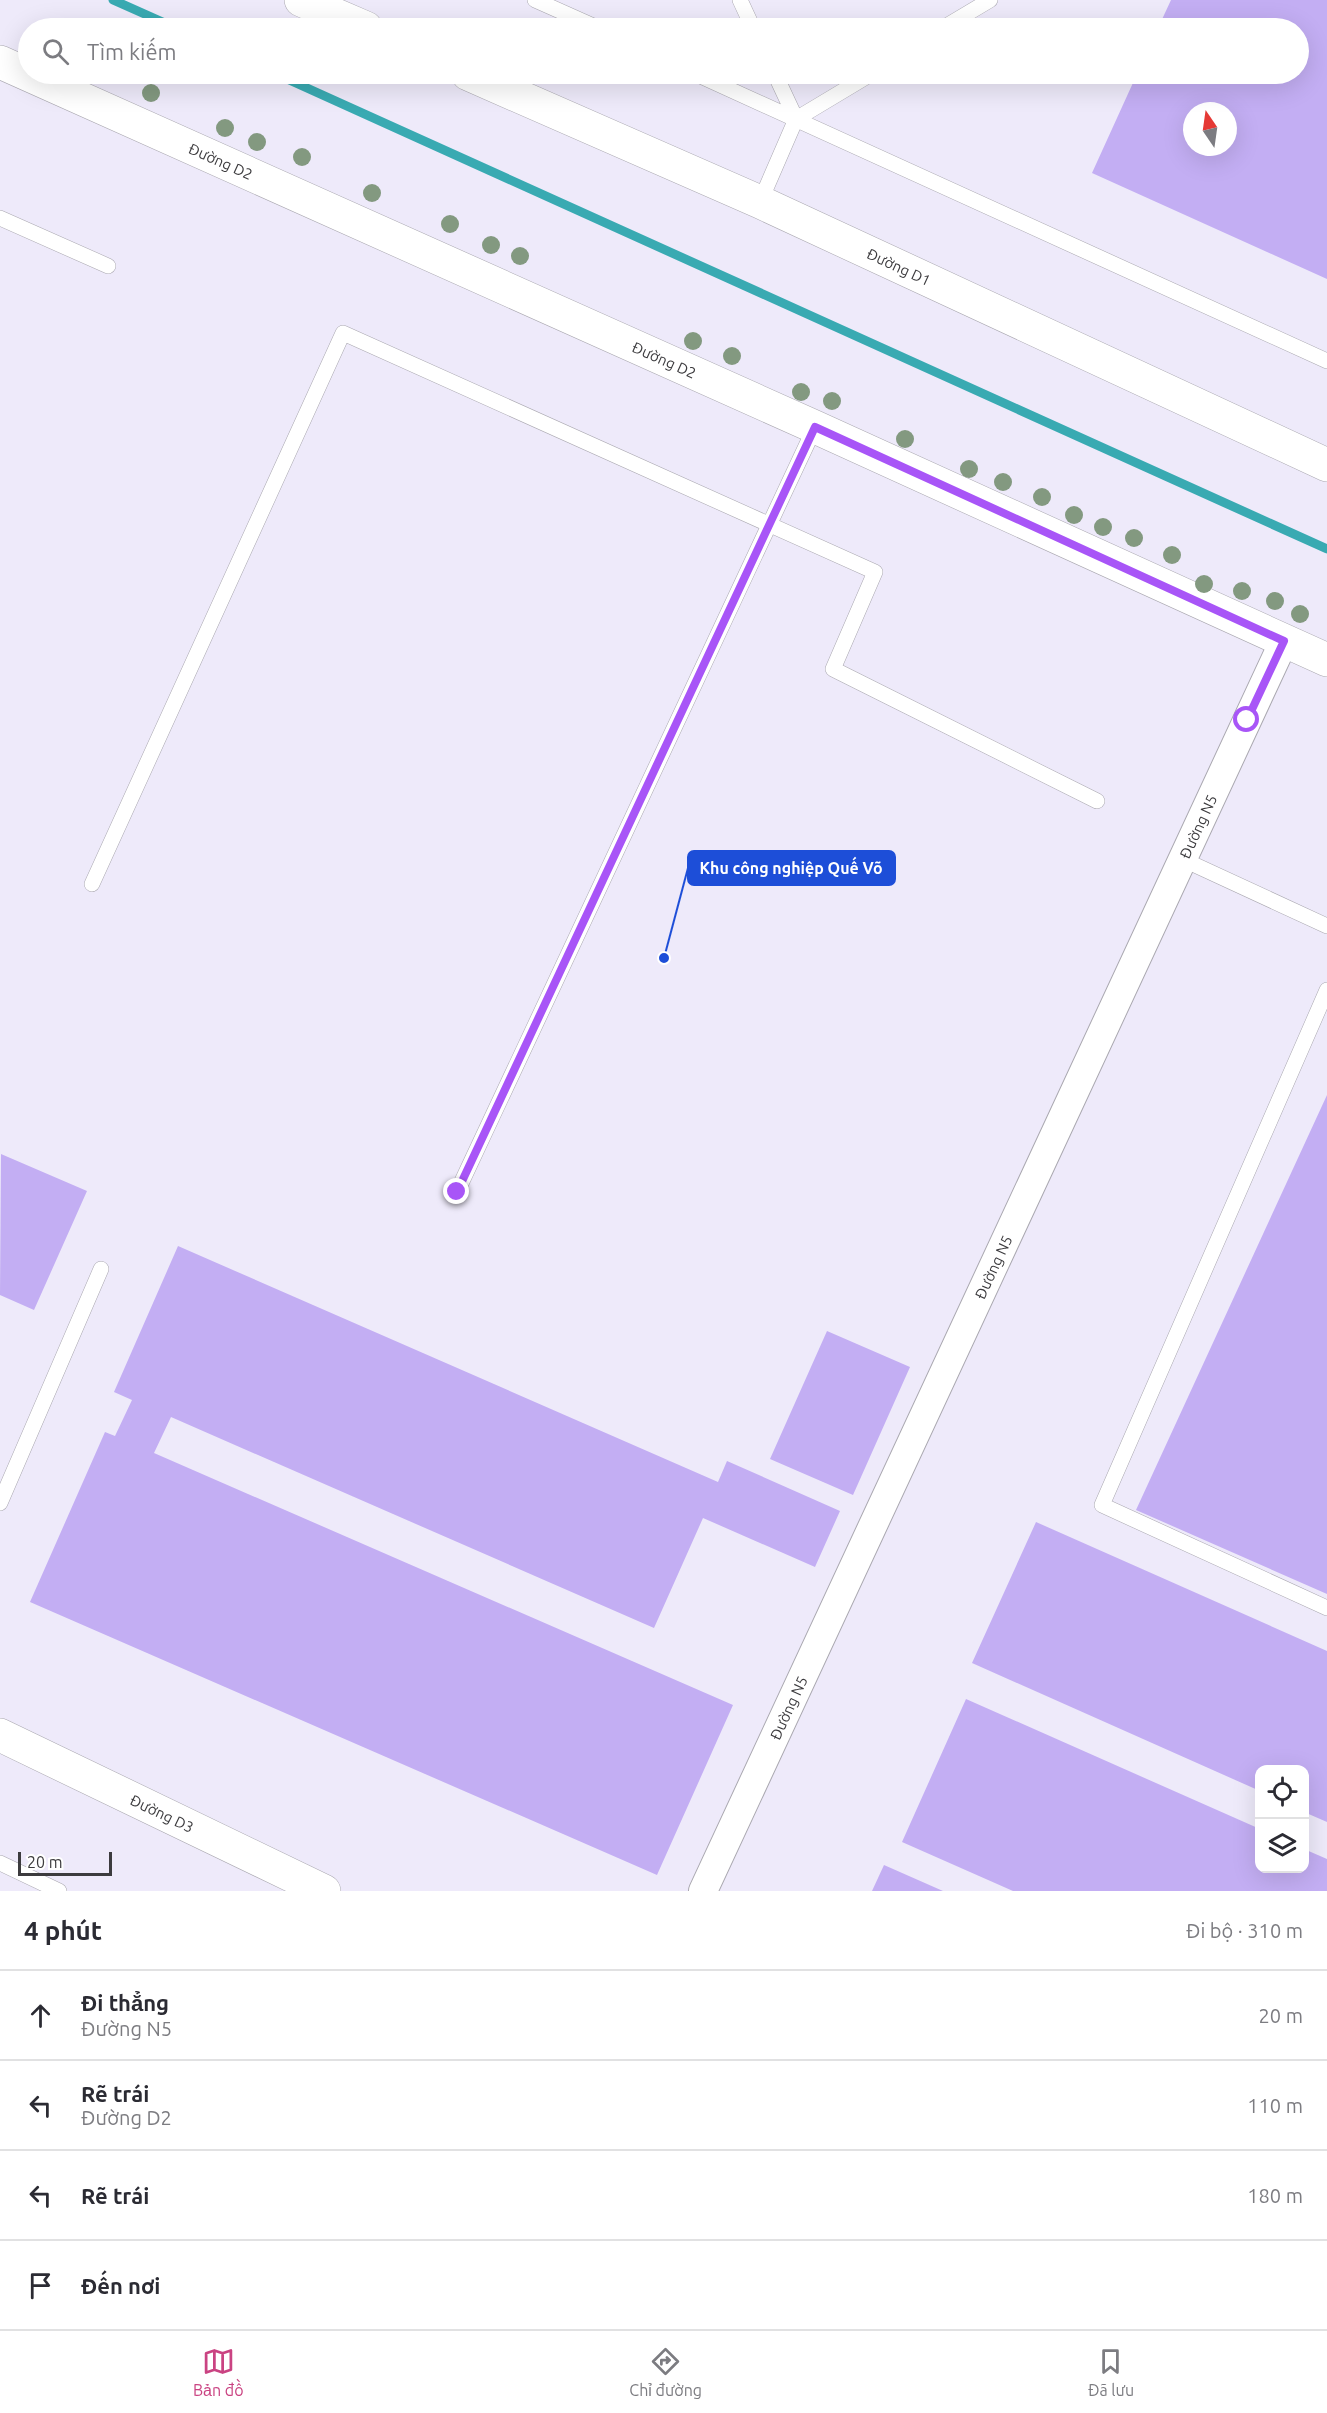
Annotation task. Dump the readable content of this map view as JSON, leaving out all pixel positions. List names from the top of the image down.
{
  "streets": {
    "street": [
      "Đường D2",
      "Đường D1",
      "Đường N5",
      "Đường D3"
    ]
  },
  "crossings": [
    ["Đường D2", "Đường N5"]
  ],
  "places": ["Khu công nghiệp Quế Võ"],
  "scale_bar": "20 m",
  "north": "top",
  "page": {
    "search": "Tìm kiếm",
    "scale": "20 m",
    "heading": ["4 phút", "Đi bộ · 310 m"],
    "list": [
      ["Đi thẳng", "Đường N5", "20 m"],
      ["Rẽ trái", "Đường D2", "110 m"],
      ["Rẽ trái", "180 m"],
      "Đến nơi"
    ],
    "nav": ["Bản đồ", "Chỉ đường", "Đã lưu"]
  }
}
